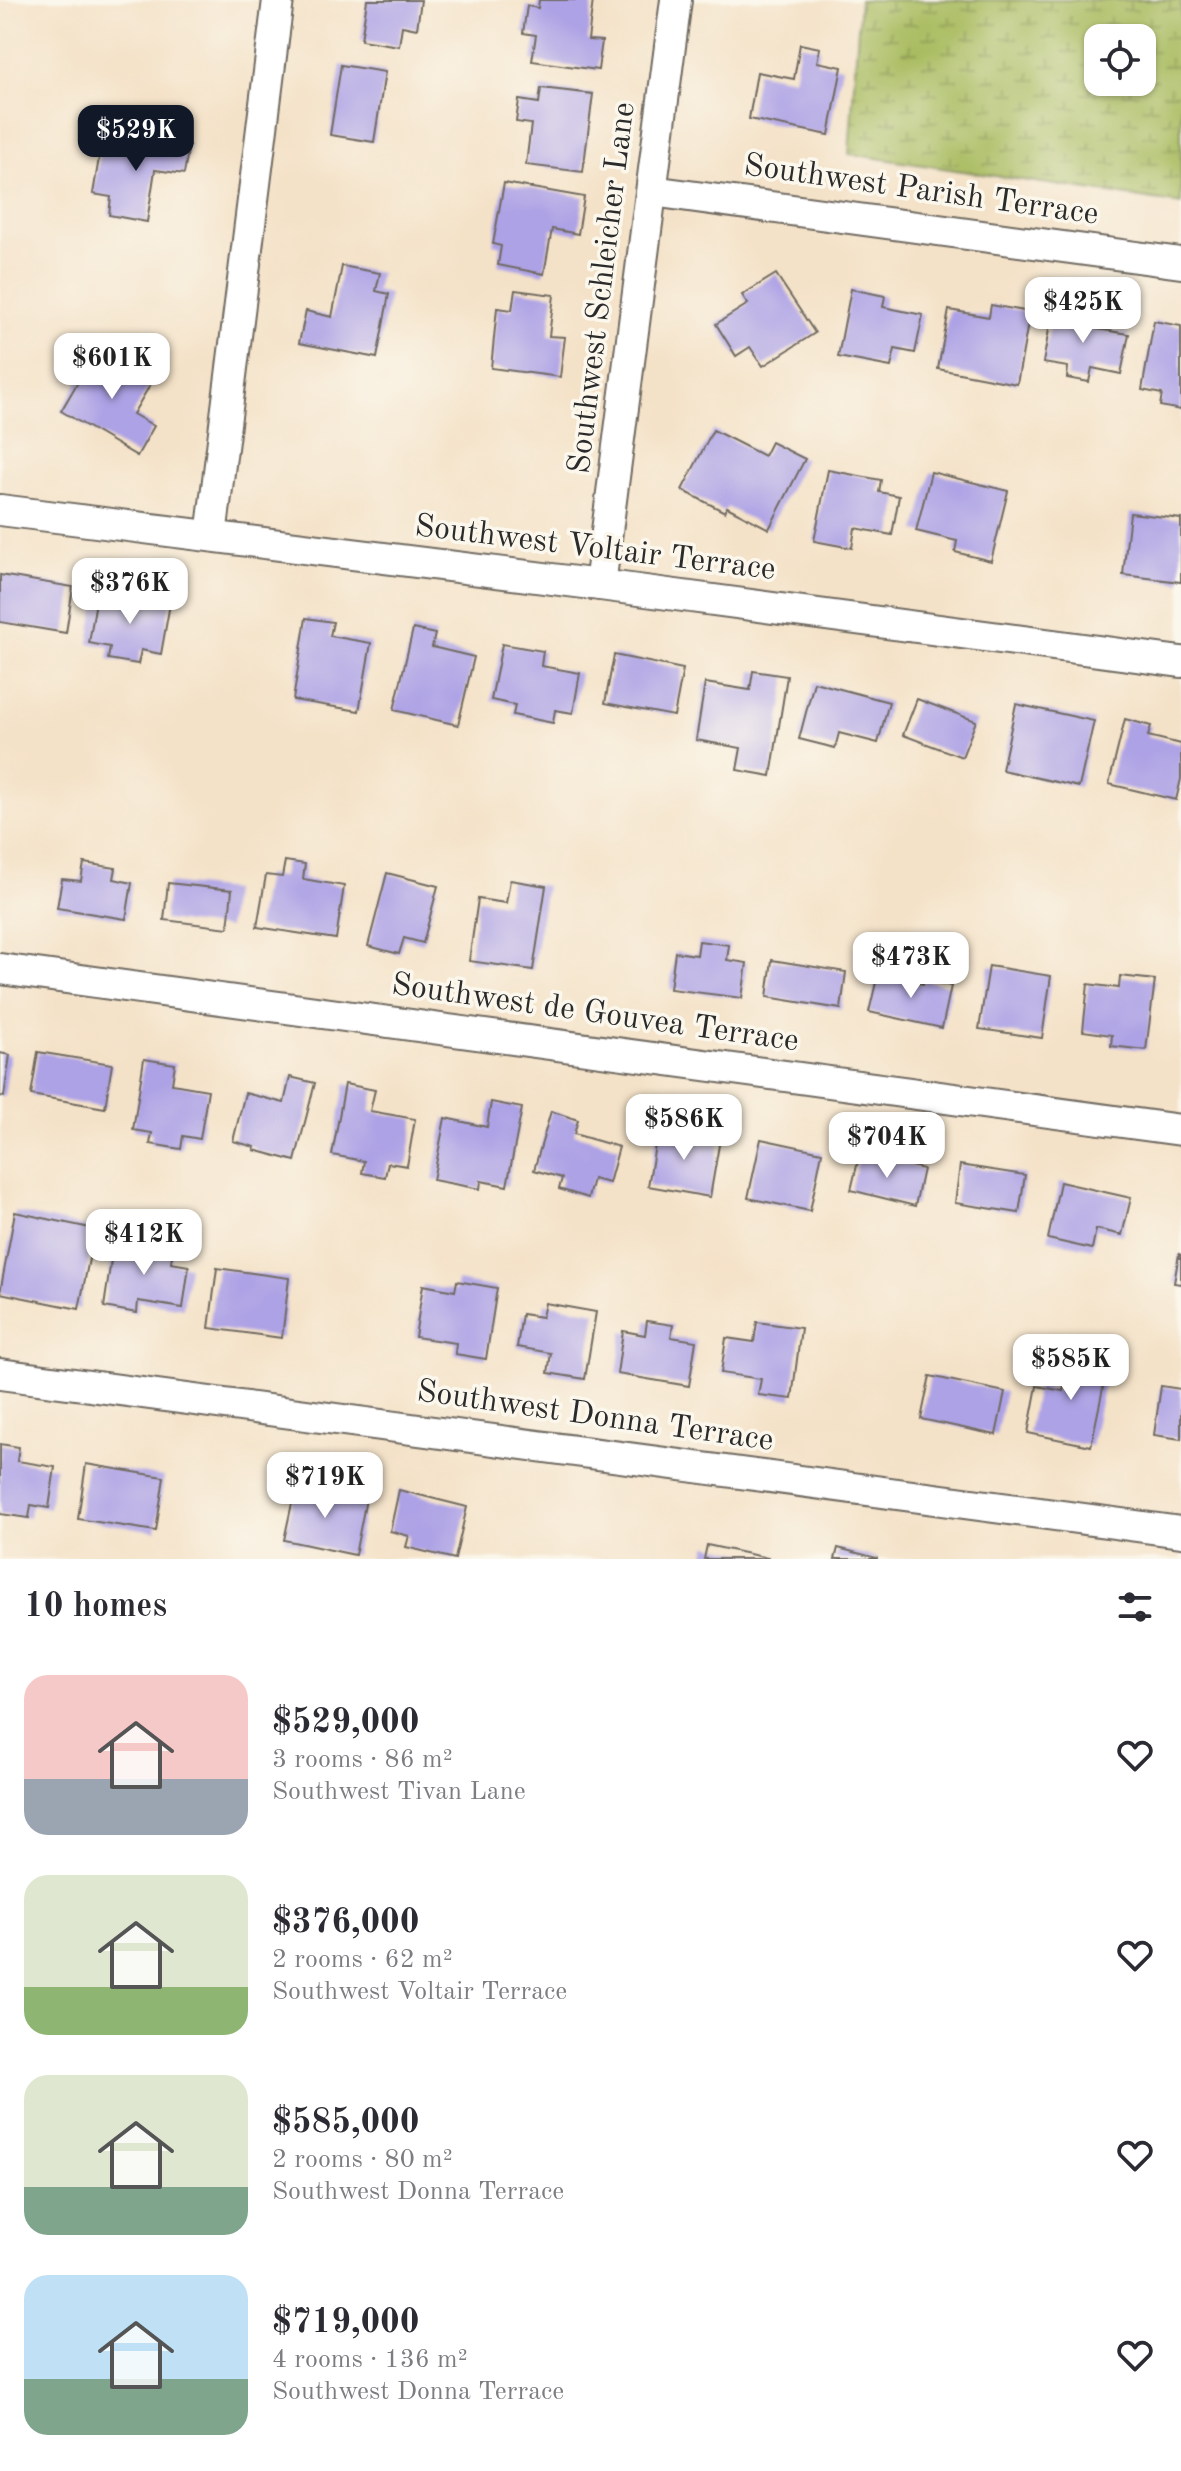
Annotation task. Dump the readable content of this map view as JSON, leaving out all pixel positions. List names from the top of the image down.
{
  "streets": {
    "street": [
      "Southwest Parish Terrace",
      "Southwest Schleicher Lane",
      "Southwest Voltair Terrace",
      "Southwest de Gouvea Terrace",
      "Southwest Donna Terrace"
    ]
  },
  "crossings": [
    ["Southwest Parish Terrace", "Southwest Schleicher Lane"],
    ["Southwest Schleicher Lane", "Southwest Voltair Terrace"]
  ],
  "page": {
    "price": [
      "$529K",
      "$425K",
      "$601K",
      "$376K",
      "$473K",
      "$586K",
      "$704K",
      "$412K",
      "$585K",
      "$719K"
    ],
    "heading": "10 homes",
    "list": [
      {
        "name": "$529,000",
        "note": "3 rooms · 86 m² · Southwest Tivan Lane"
      },
      {
        "name": "$376,000",
        "note": "2 rooms · 62 m² · Southwest Voltair Terrace"
      },
      {
        "name": "$585,000",
        "note": "2 rooms · 80 m² · Southwest Donna Terrace"
      },
      {
        "name": "$719,000",
        "note": "4 rooms · 136 m² · Southwest Donna Terrace"
      }
    ]
  }
}
